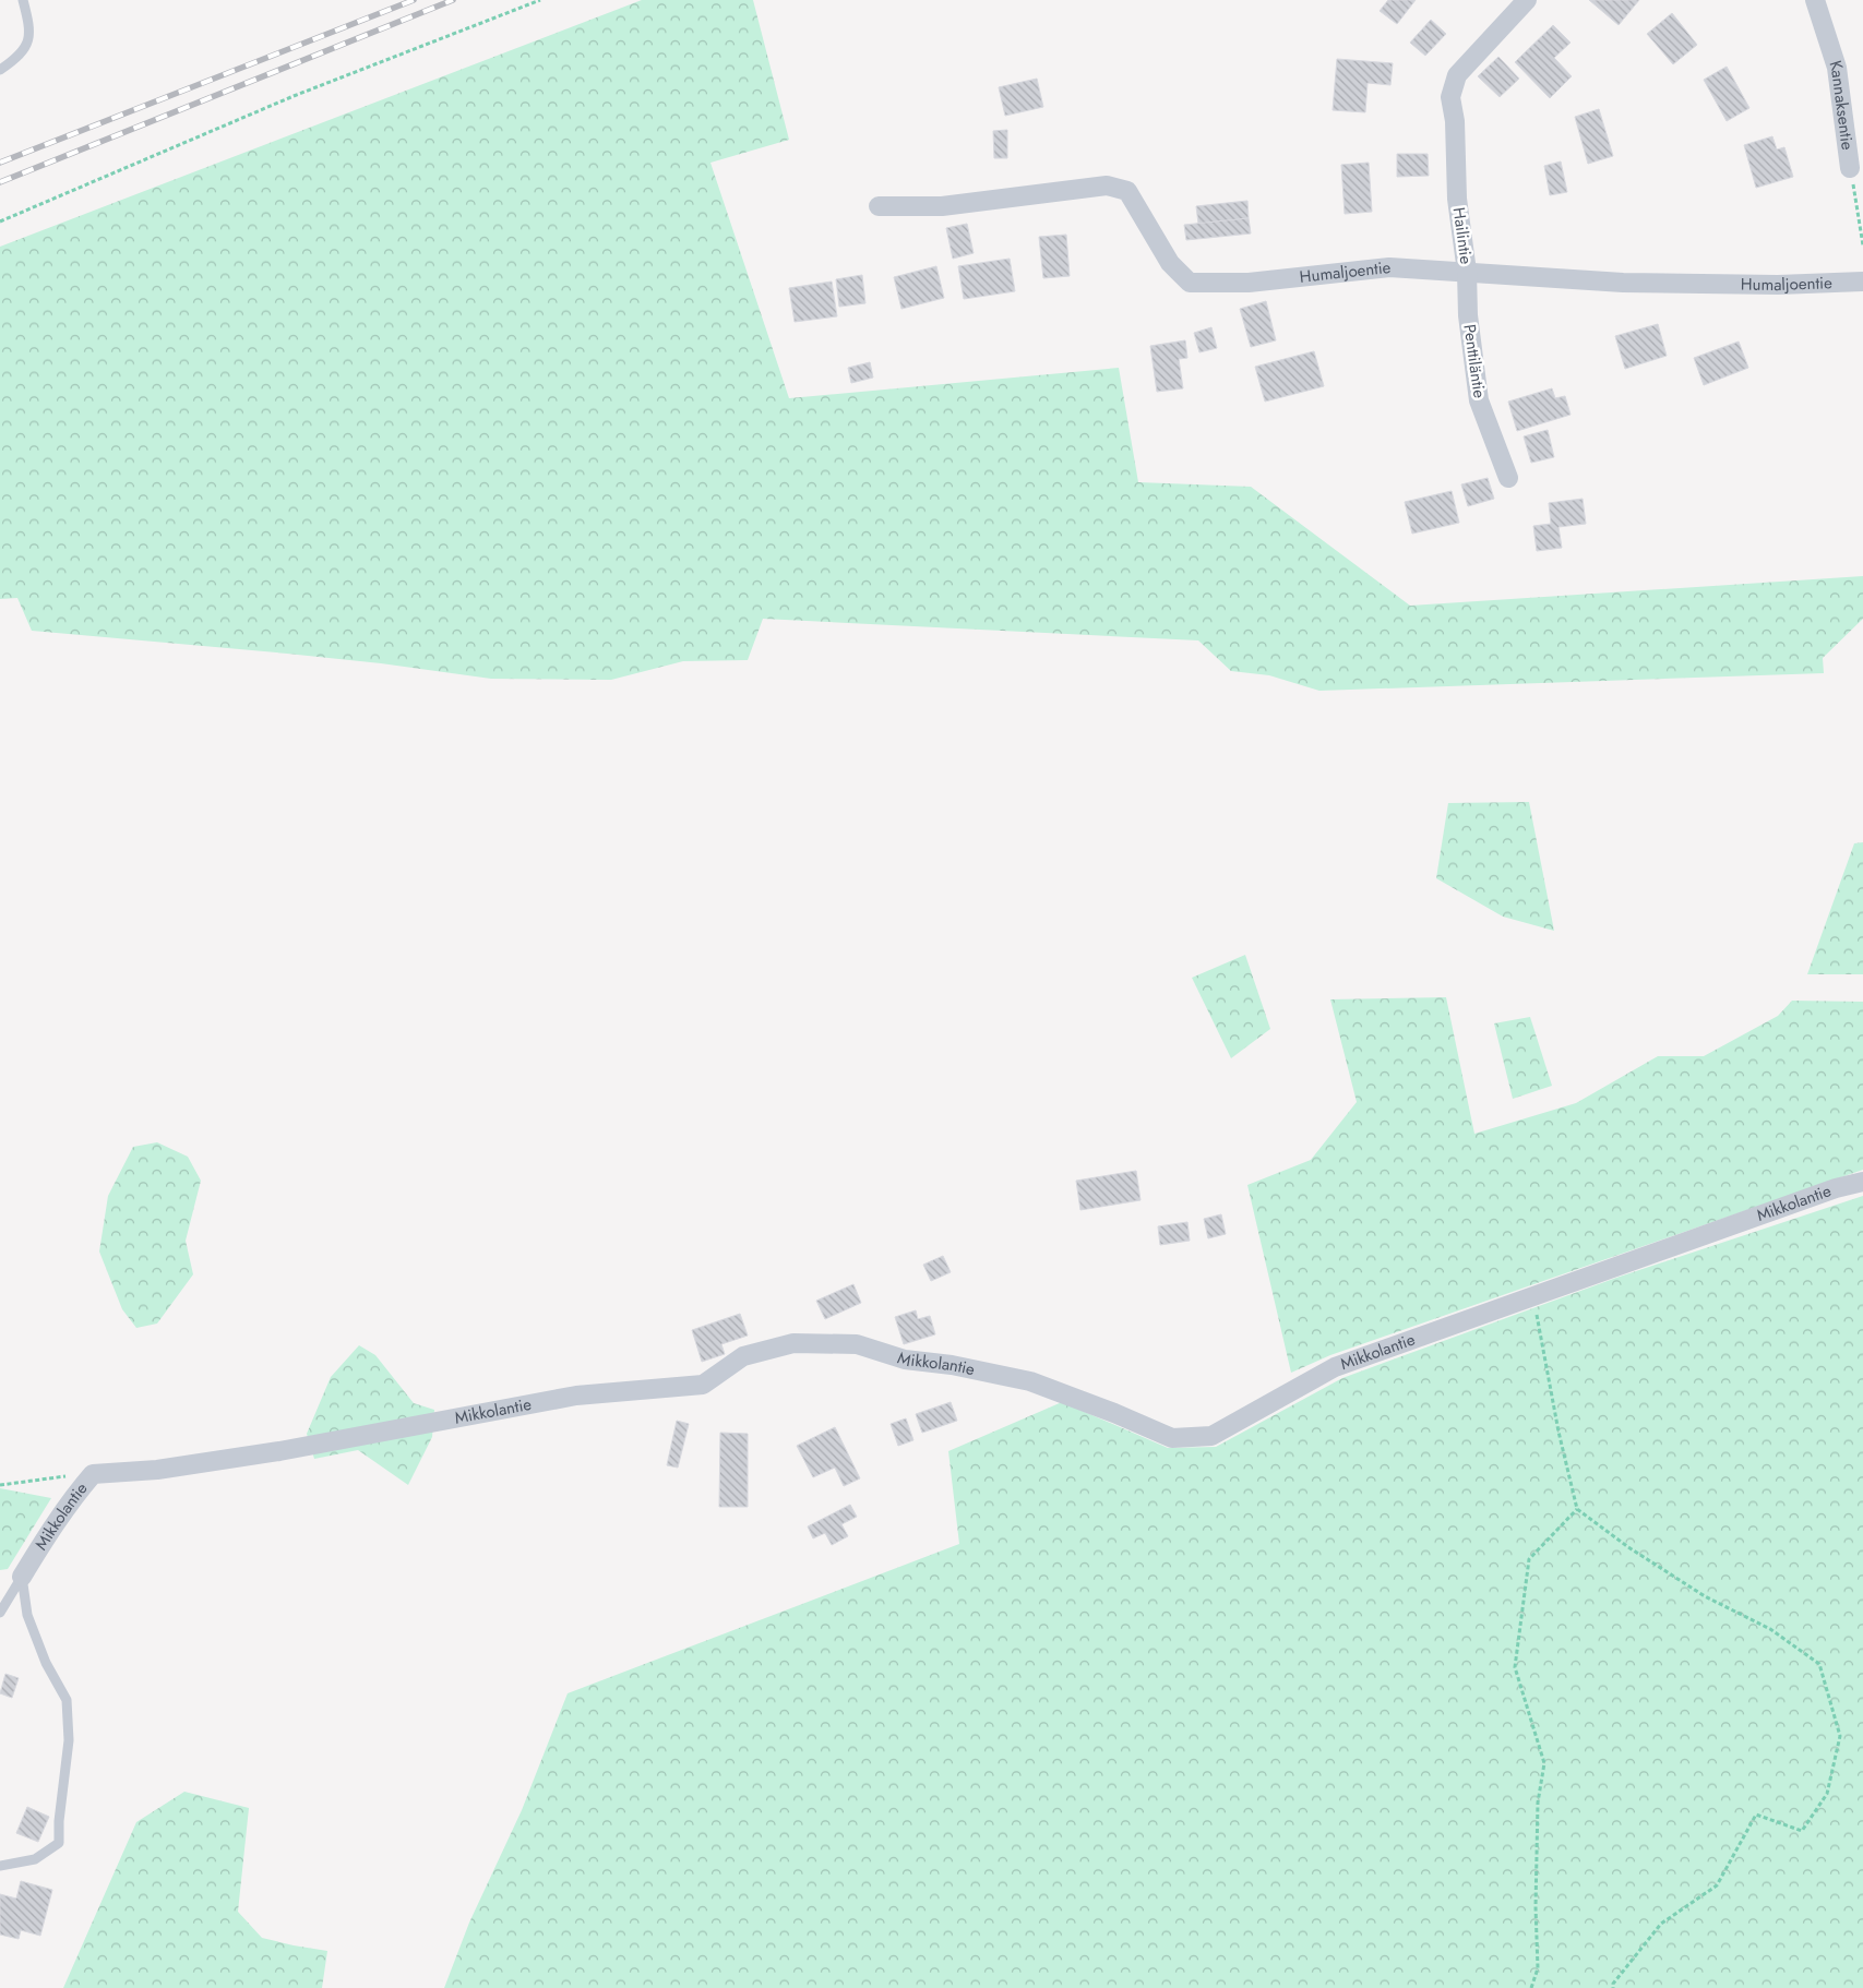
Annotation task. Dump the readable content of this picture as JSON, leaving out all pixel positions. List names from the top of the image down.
{
  "streets": {
    "street": [
      "Kannaksentie",
      "Hailintie",
      "Humaljoentie",
      "Penttiläntie",
      "Mikkolantie"
    ]
  },
  "crossings": [
    ["Hailintie", "Humaljoentie"],
    ["Hailintie", "Penttiläntie"],
    ["Humaljoentie", "Penttiläntie"]
  ]
}
